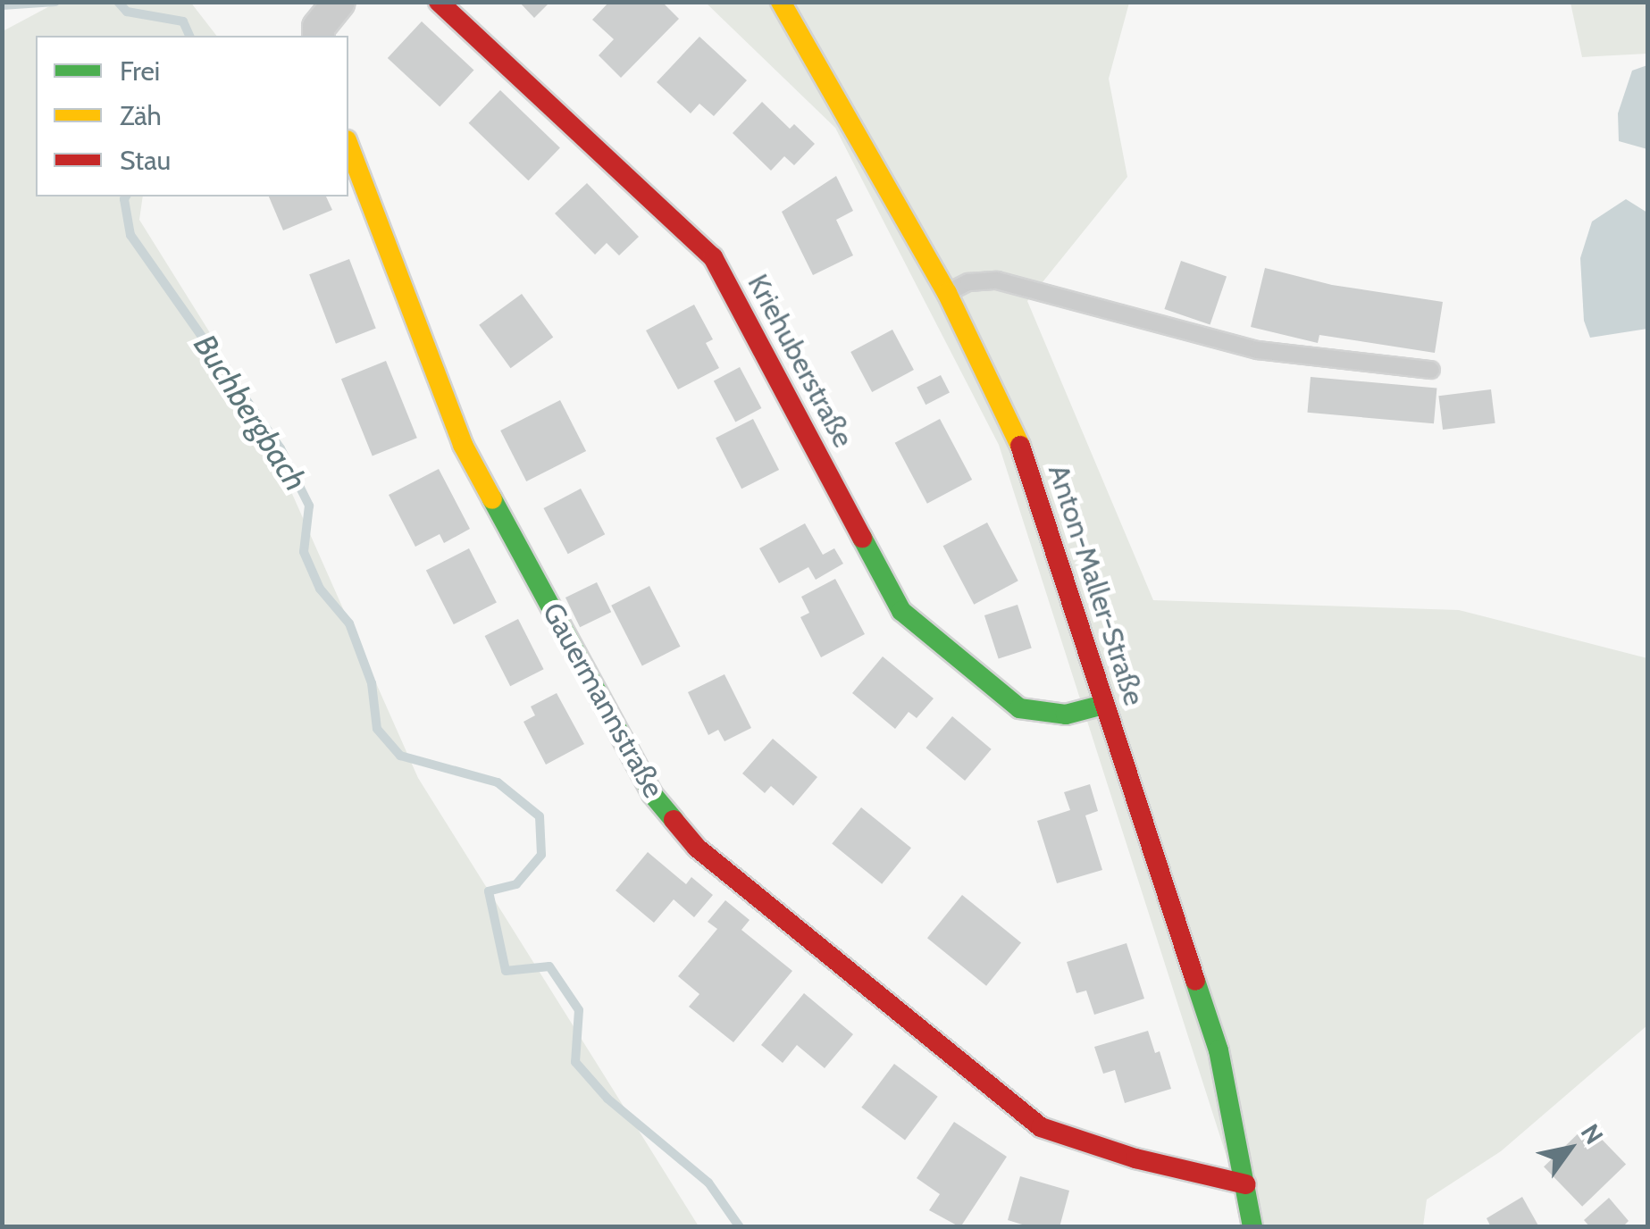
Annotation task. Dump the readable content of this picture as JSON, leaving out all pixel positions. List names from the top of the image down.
{
  "streets": {
    "street": ["Kriehuberstraße", "Anton-Maller-Straße", "Gauermannstraße"]
  },
  "crossings": [
    ["Kriehuberstraße", "Anton-Maller-Straße"],
    ["Anton-Maller-Straße", "Gauermannstraße"]
  ],
  "water": ["Buchbergbach"],
  "legend": ["Frei", "Zäh", "Stau"],
  "north": "top right"
}
